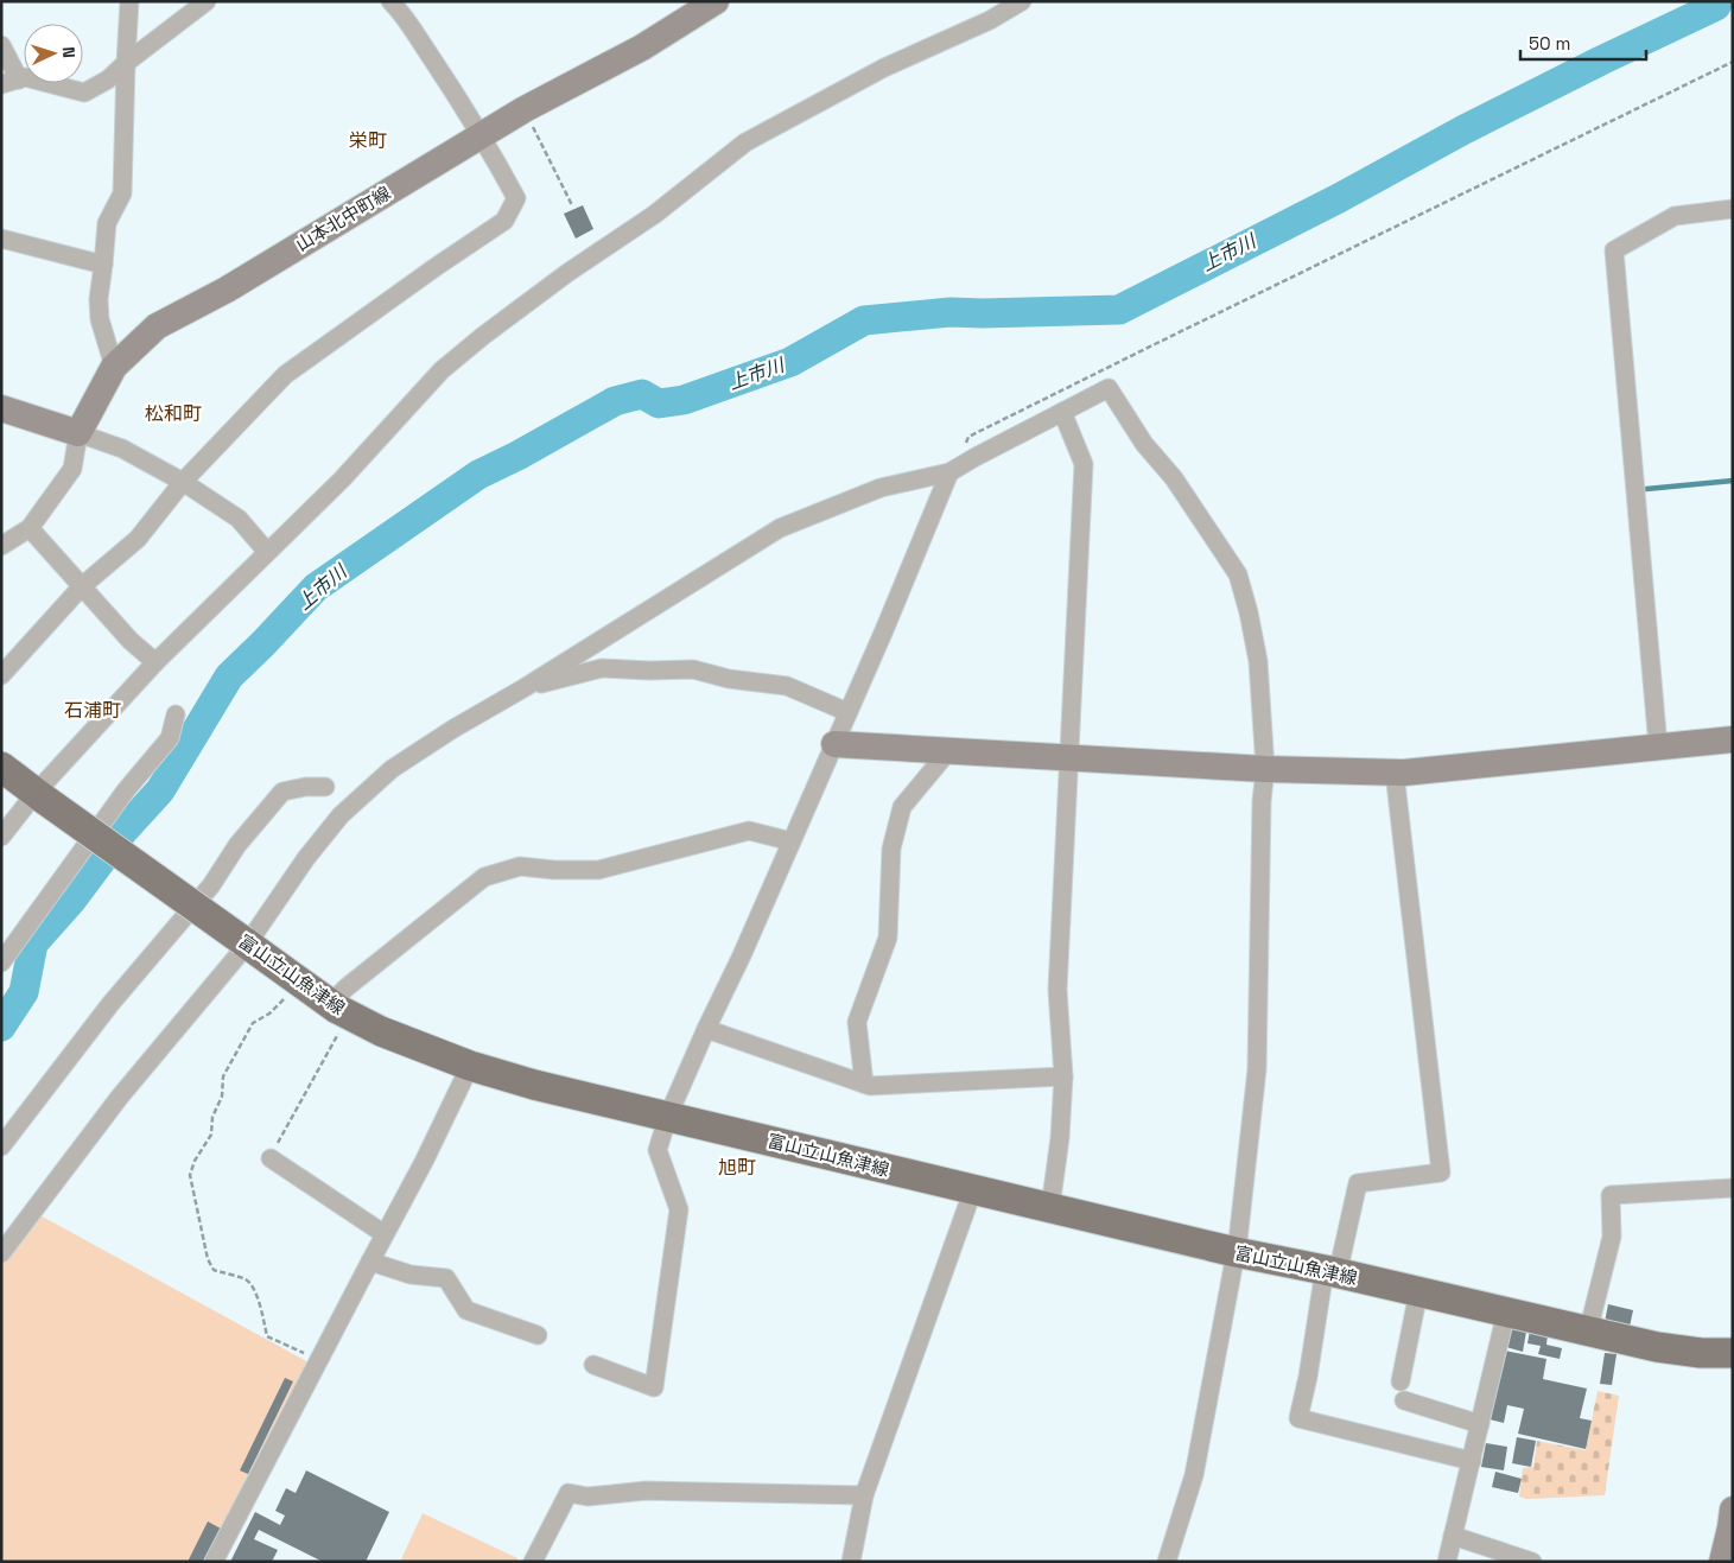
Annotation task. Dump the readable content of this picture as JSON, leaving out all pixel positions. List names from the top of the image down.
{
  "streets": {
    "main road": ["富山立山魚津線"],
    "street": ["山本北中町線"]
  },
  "districts": [
    "栄町",
    "松和町",
    "石浦町",
    "旭町"
  ],
  "water": ["上市川"],
  "scale_bar": "50 m",
  "north": "right"
}
